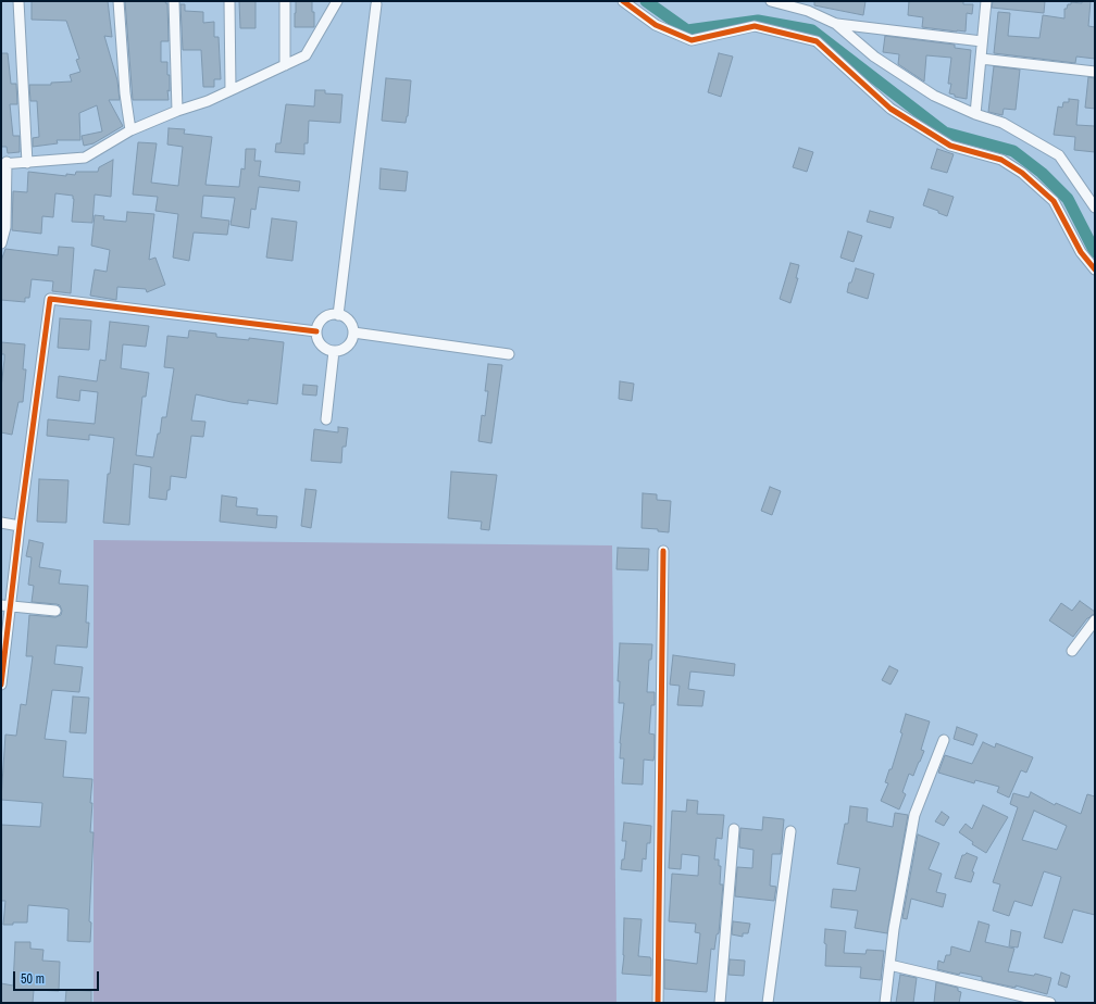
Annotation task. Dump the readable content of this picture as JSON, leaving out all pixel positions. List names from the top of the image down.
{
  "scale_bar": "50 m"
}
